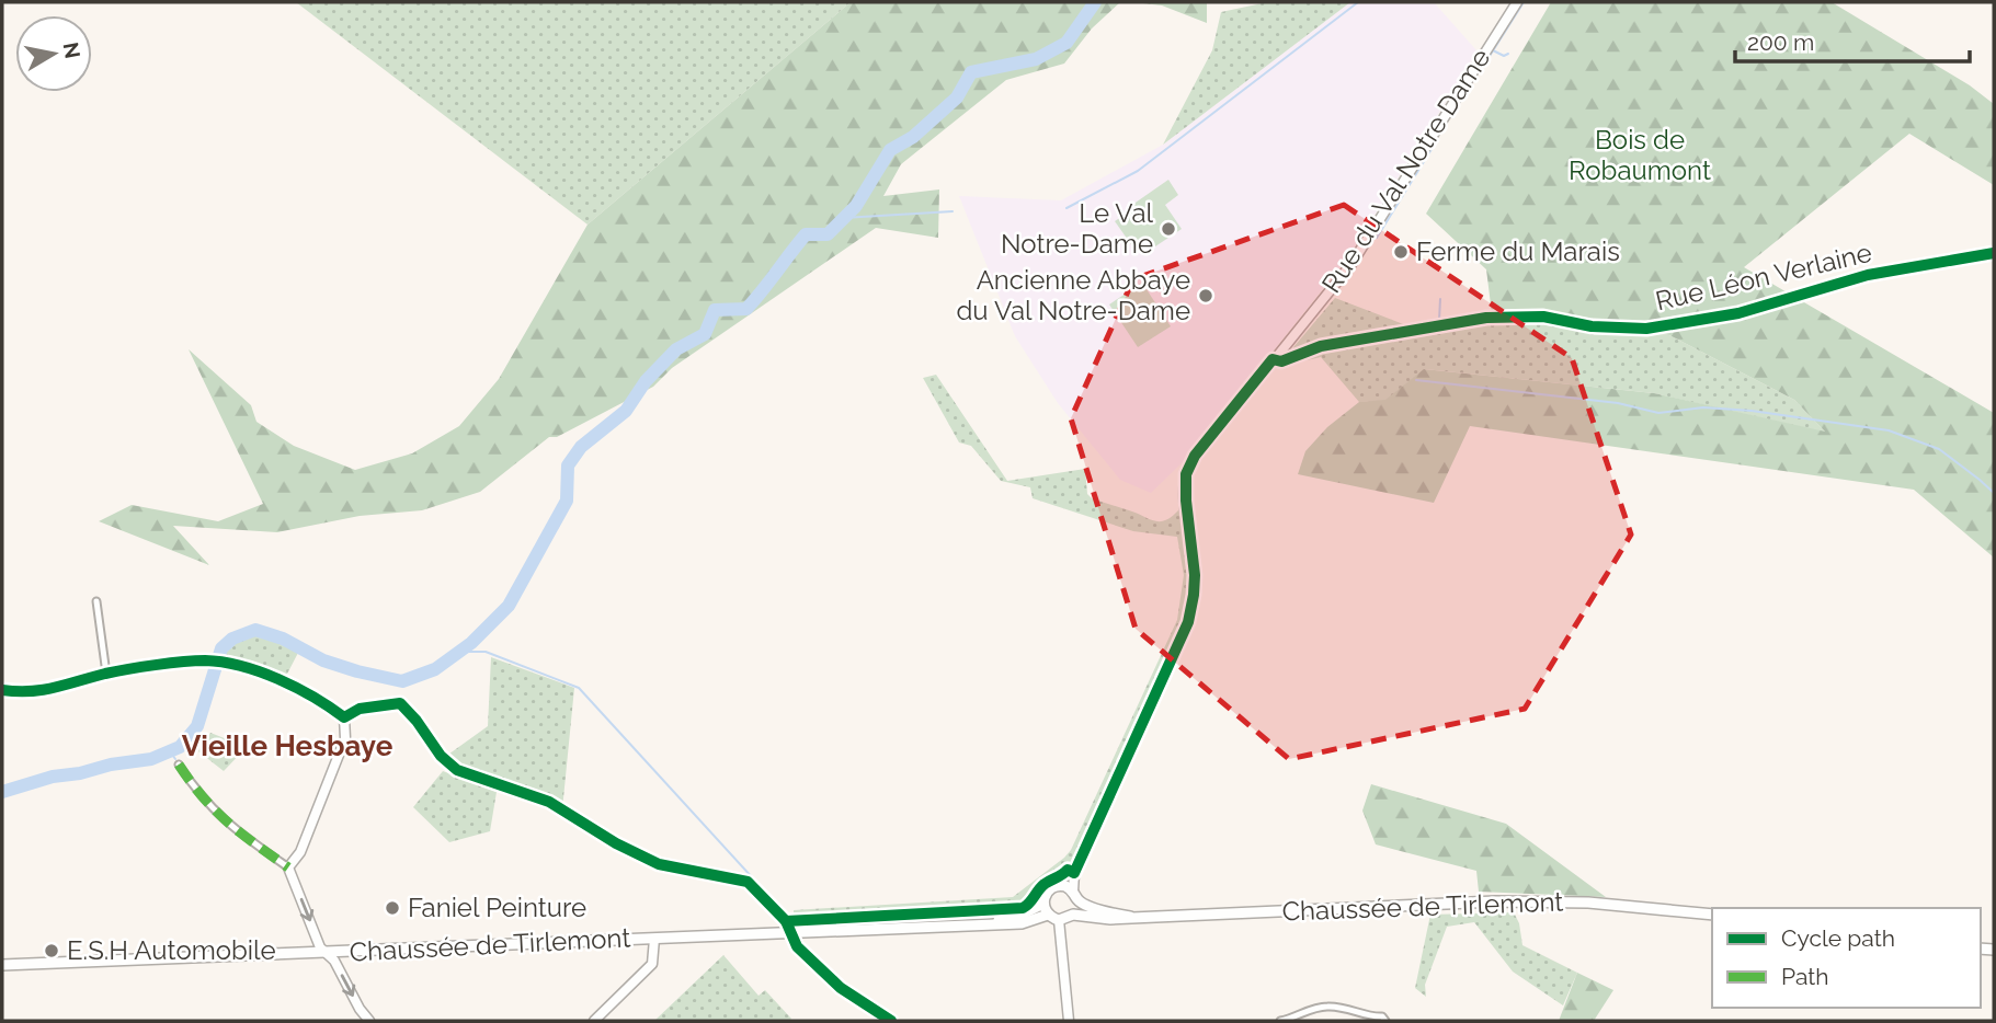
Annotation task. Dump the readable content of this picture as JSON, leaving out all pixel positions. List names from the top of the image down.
{
  "streets": {
    "main road": ["Chaussée de Tirlemont"],
    "street": ["Rue du Val Notre Dame", "Rue Léon Verlaine"]
  },
  "crossings": [
    ["Rue du Val Notre Dame", "Rue Léon Verlaine"],
    ["Rue du Val Notre Dame", "Chaussée de Tirlemont"]
  ],
  "districts": ["Vieille Hesbaye"],
  "parks": ["Bois de Robaumont"],
  "places": [
    "Le Val Notre-Dame",
    "Ferme du Marais",
    "Ancienne Abbaye du Val Notre-Dame",
    "Faniel Peinture",
    "E.S.H Automobile"
  ],
  "legend": ["Cycle path", "Path"],
  "scale_bar": "200 m",
  "north": "right"
}
